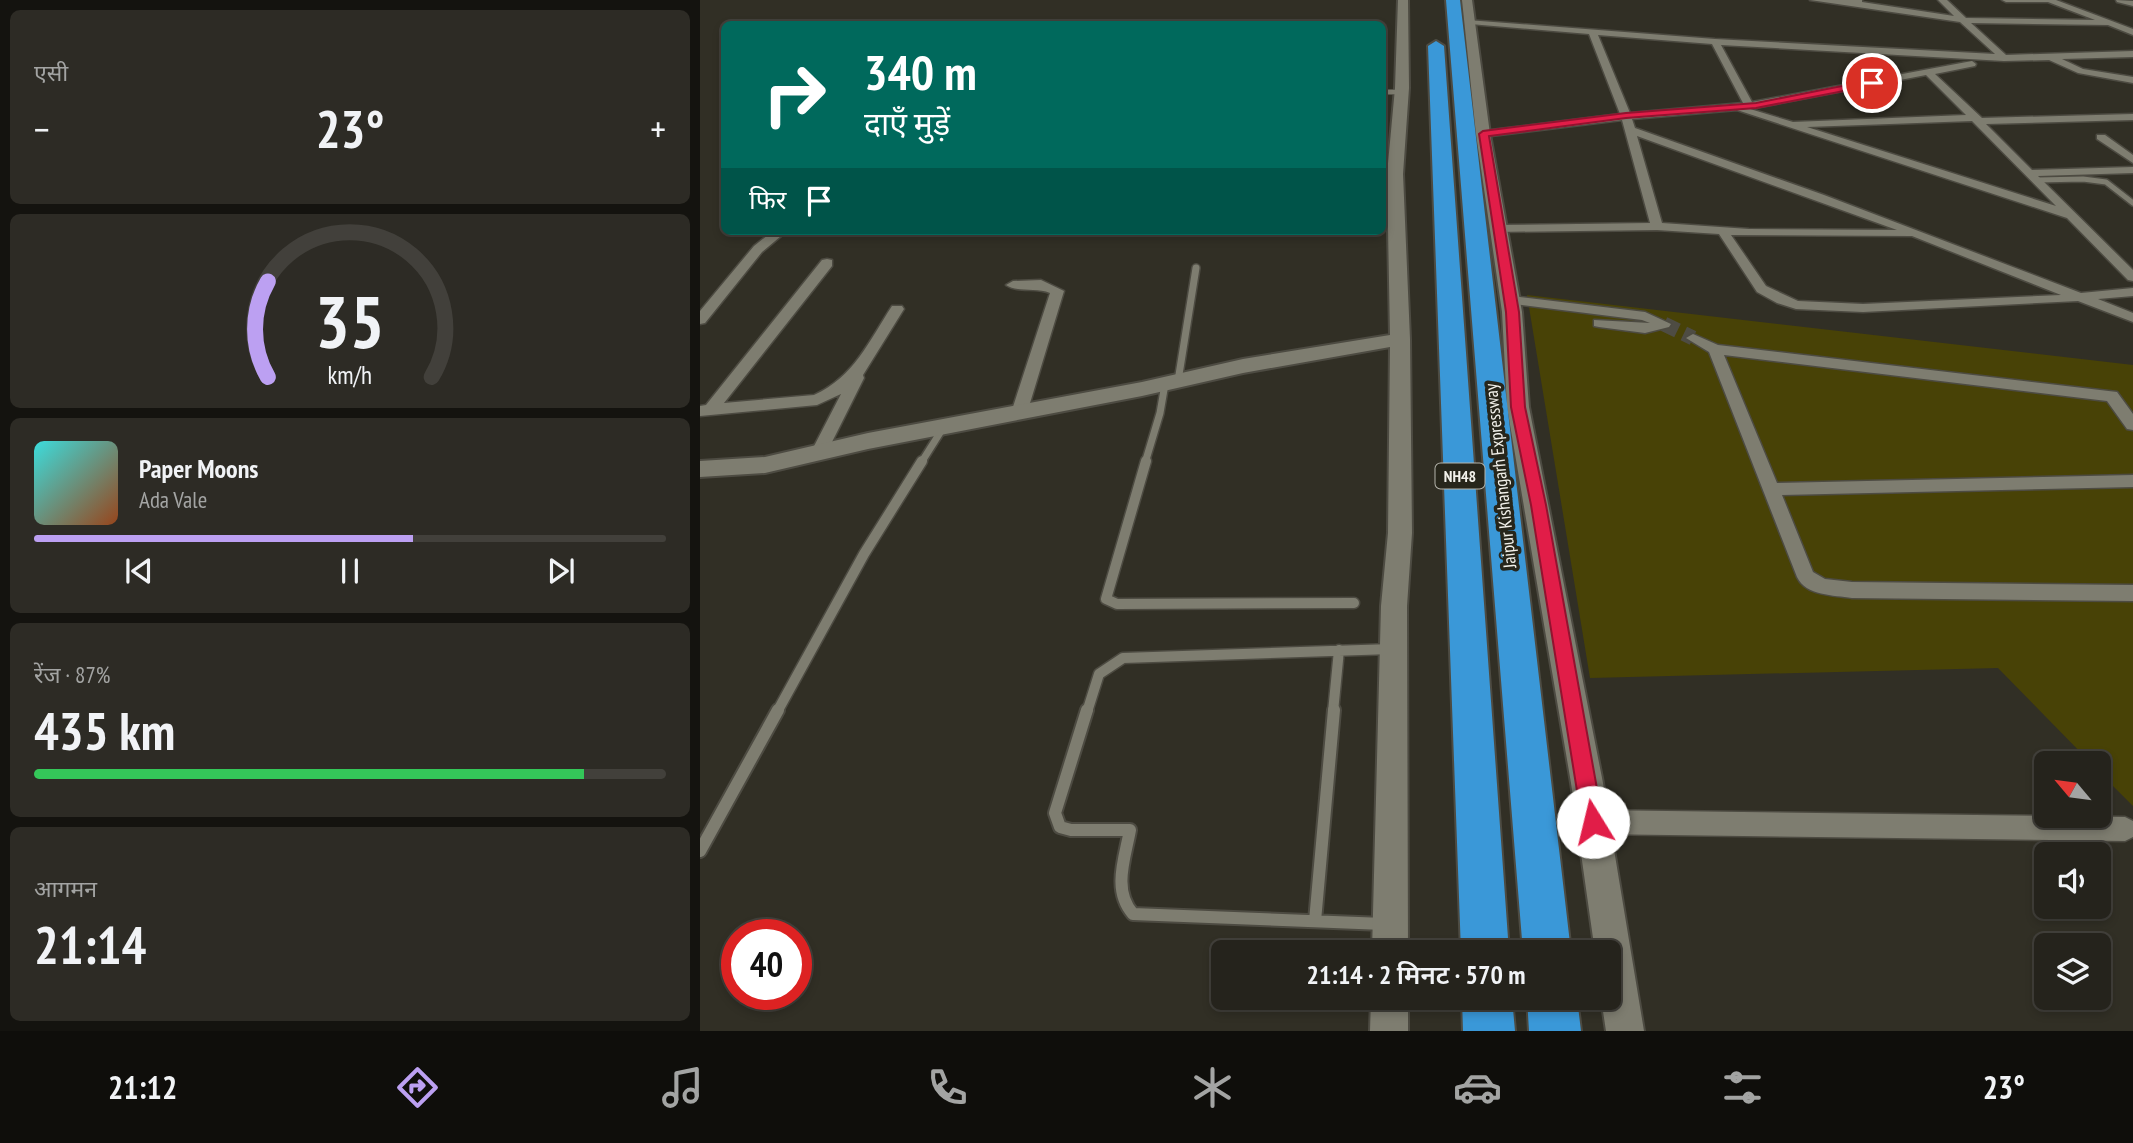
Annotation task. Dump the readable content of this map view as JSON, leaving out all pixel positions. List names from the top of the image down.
{
  "streets": {
    "highway": ["NH48", "Jaipur Kishangarh Expressway"]
  },
  "north": "top left",
  "page": {
    "tile": [
      "एसी",
      ["रेंज · 87%", "435 km"],
      ["आगमन", "21:14"]
    ],
    "turn": ["340 m", "दाएँ मुड़ें"],
    "heat": ["−", "23°", "+"],
    "then": "फिर",
    "song": ["Paper Moons", "Ada Vale"],
    "limit": "40",
    "trip": "21:14 · 2 मिनट · 570 m",
    "tabs": ["21:12", "23°"],
    "gauge": ["35", "km/h"]
  }
}
